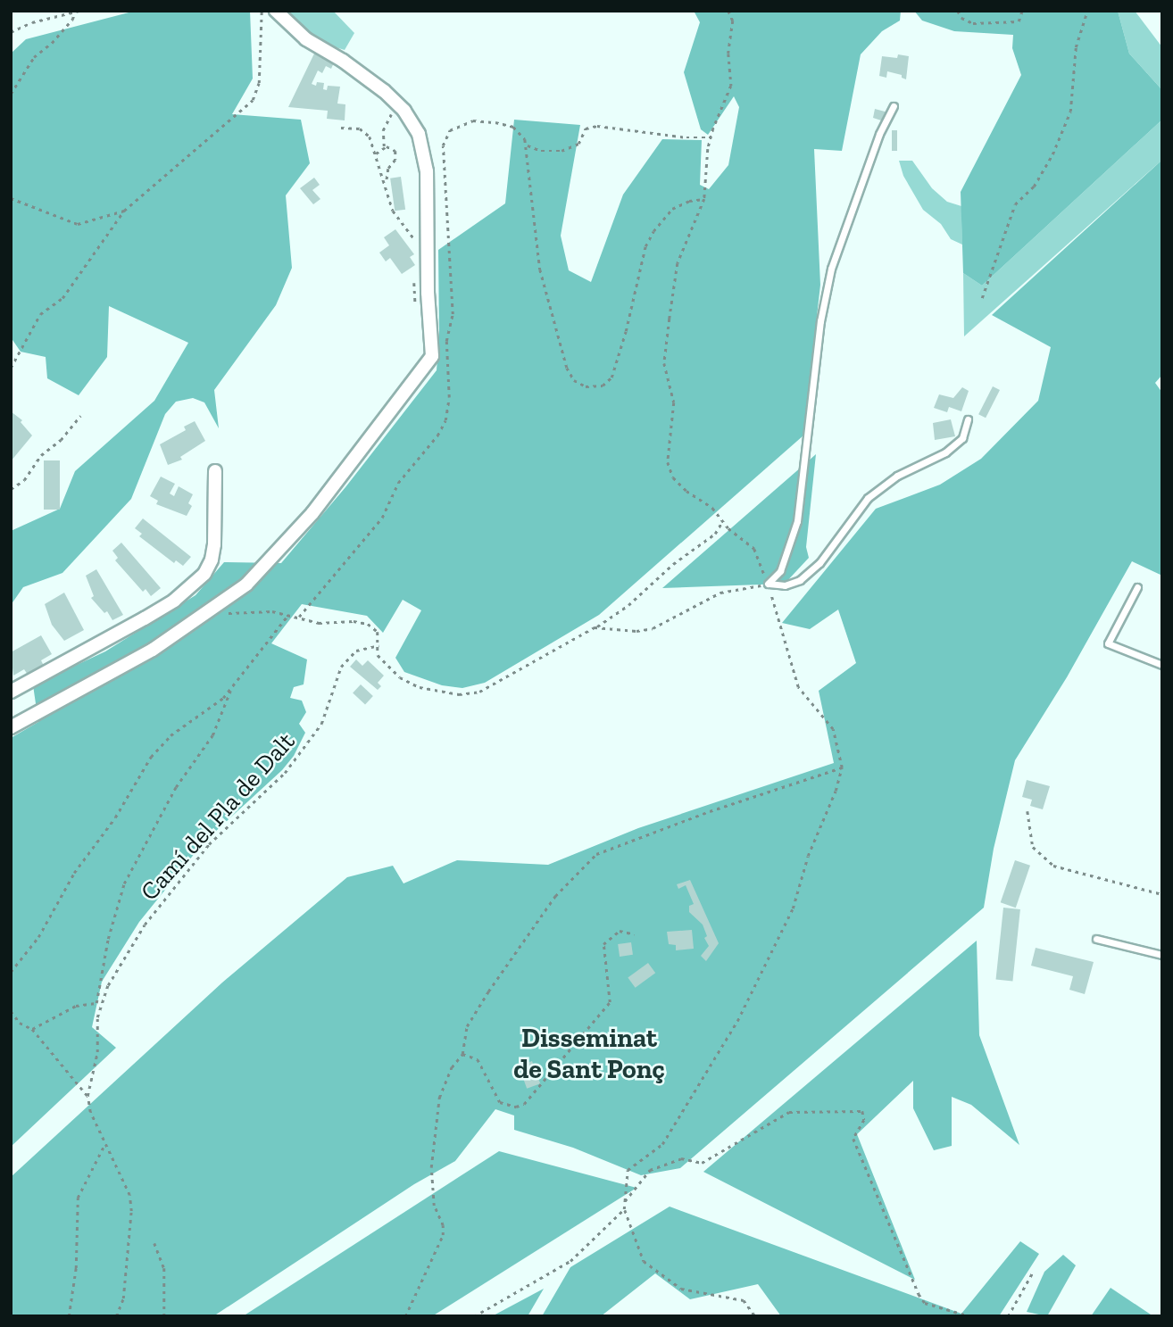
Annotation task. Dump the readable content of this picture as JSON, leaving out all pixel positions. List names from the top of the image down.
{
  "streets": {
    "path": ["Camí del Pla de Dalt"]
  },
  "districts": ["Disseminat de Sant Ponç"]
}
